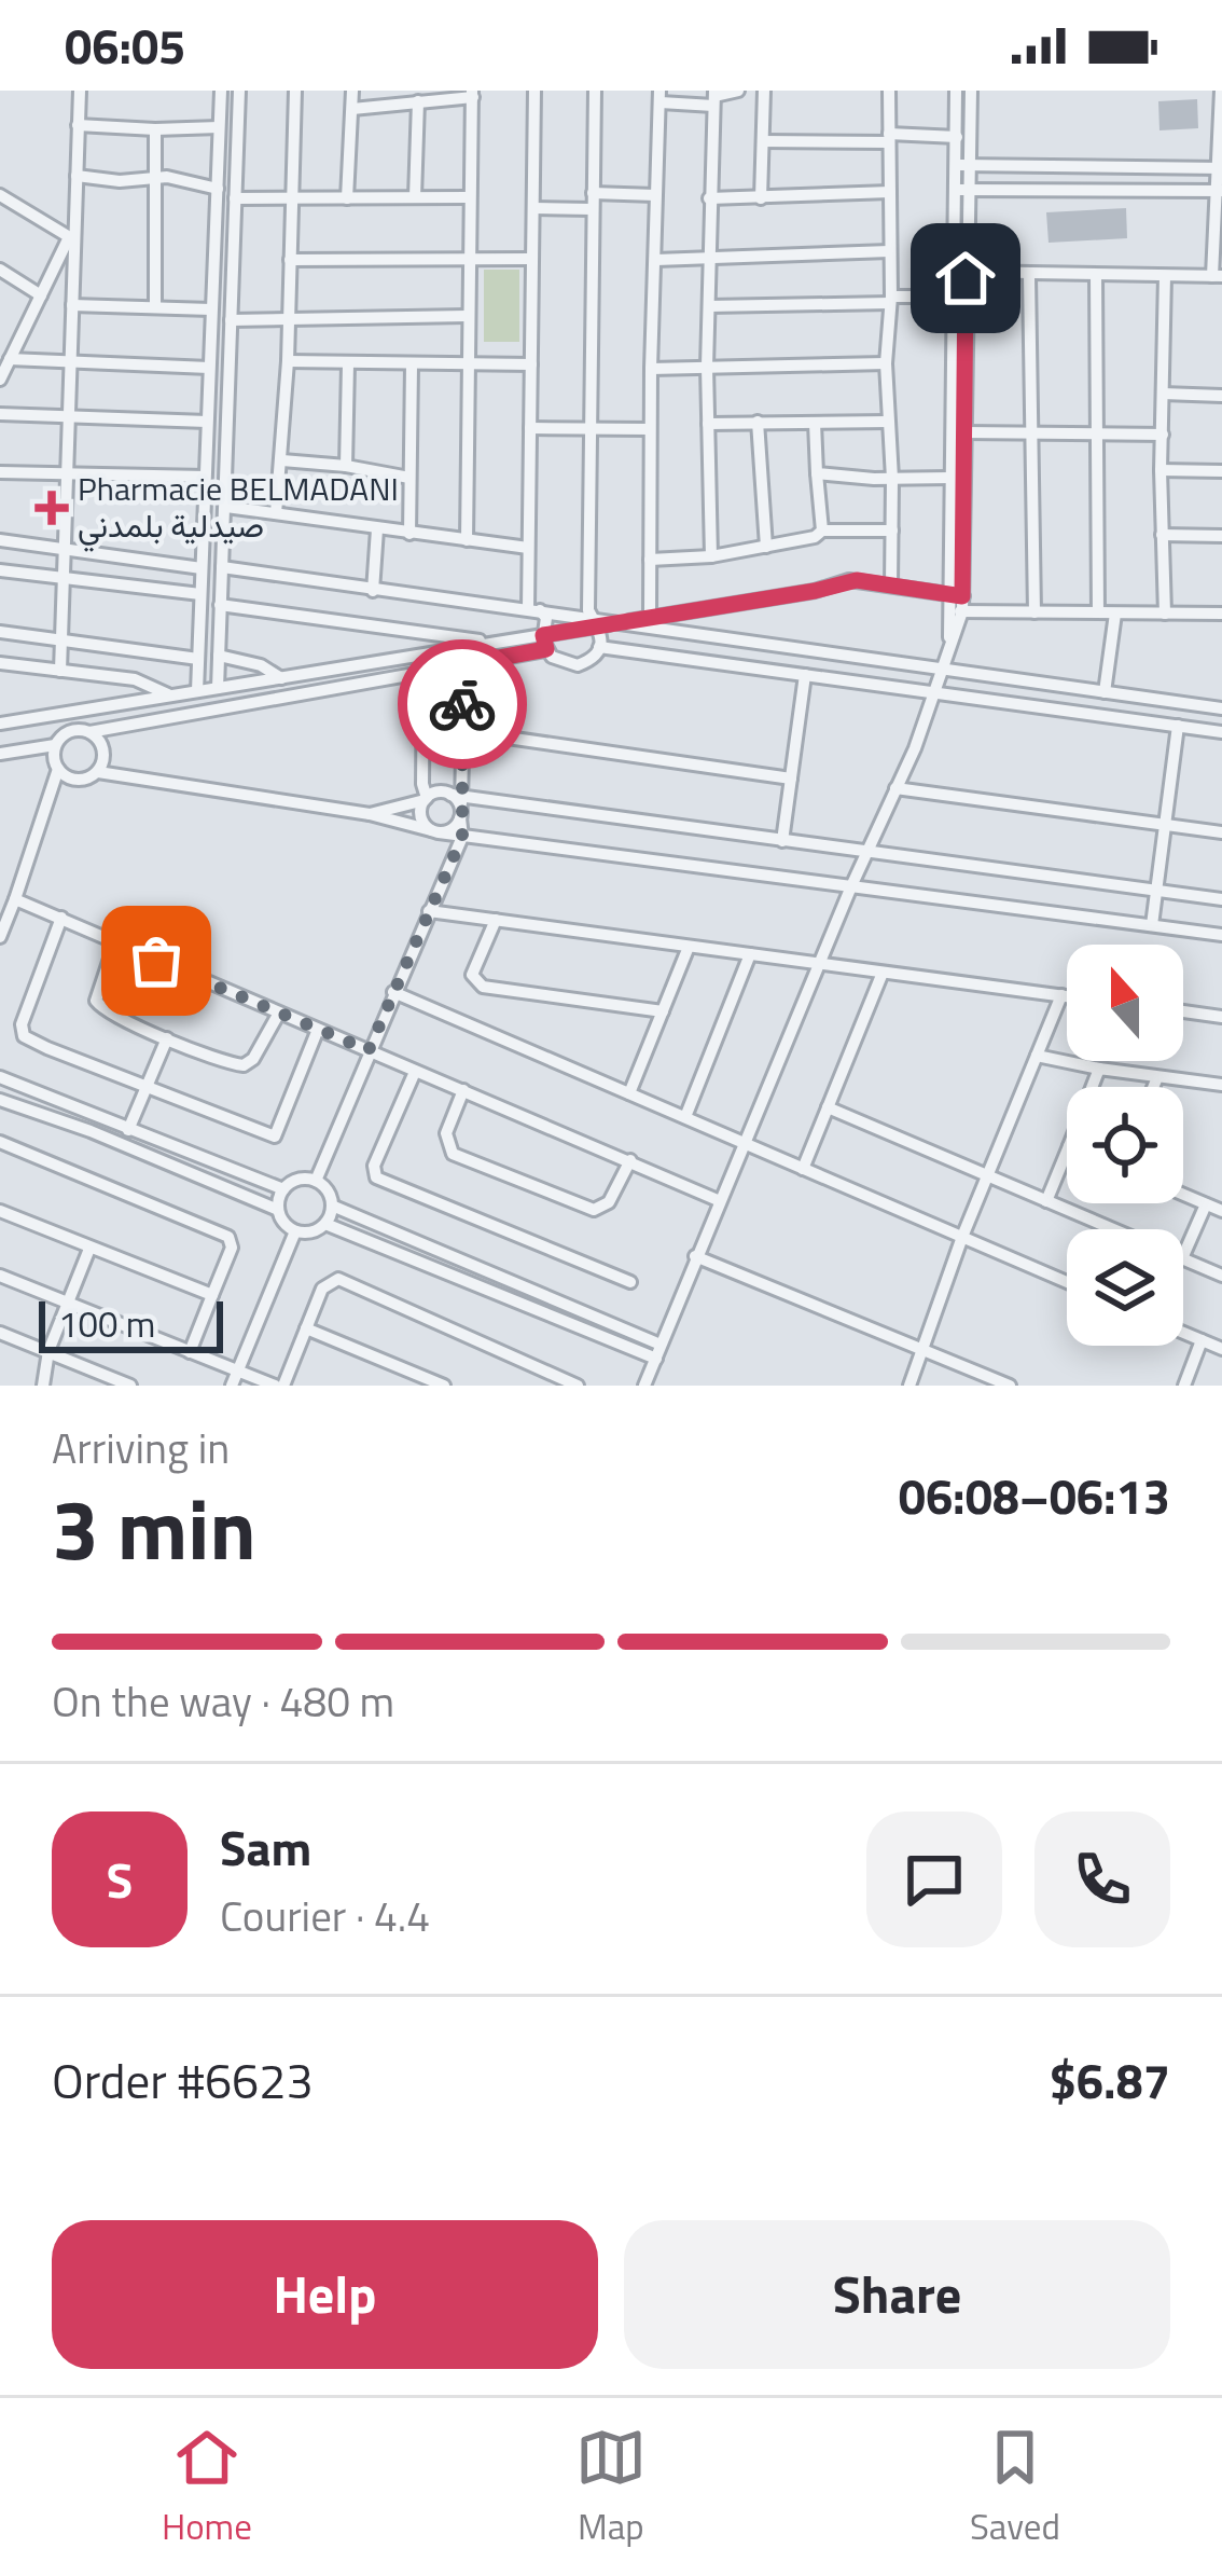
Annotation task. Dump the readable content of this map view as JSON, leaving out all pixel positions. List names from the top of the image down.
{
  "places": {
    "health": ["Pharmacie BELMADANI صيدلية بلمدني"]
  },
  "scale_bar": "100 m",
  "north": "top",
  "page": {
    "status": "06:05",
    "scale": "100 m",
    "heading": ["3 min", "Arriving in", "06:08–06:13"],
    "panel": [
      "Sam",
      "Courier · 4.4",
      "Order #6623",
      "$6.87"
    ],
    "bar": "On the way · 480 m",
    "round": "S",
    "buttons": ["Help", "Share"],
    "tabs": ["Home", "Map", "Saved"]
  }
}
